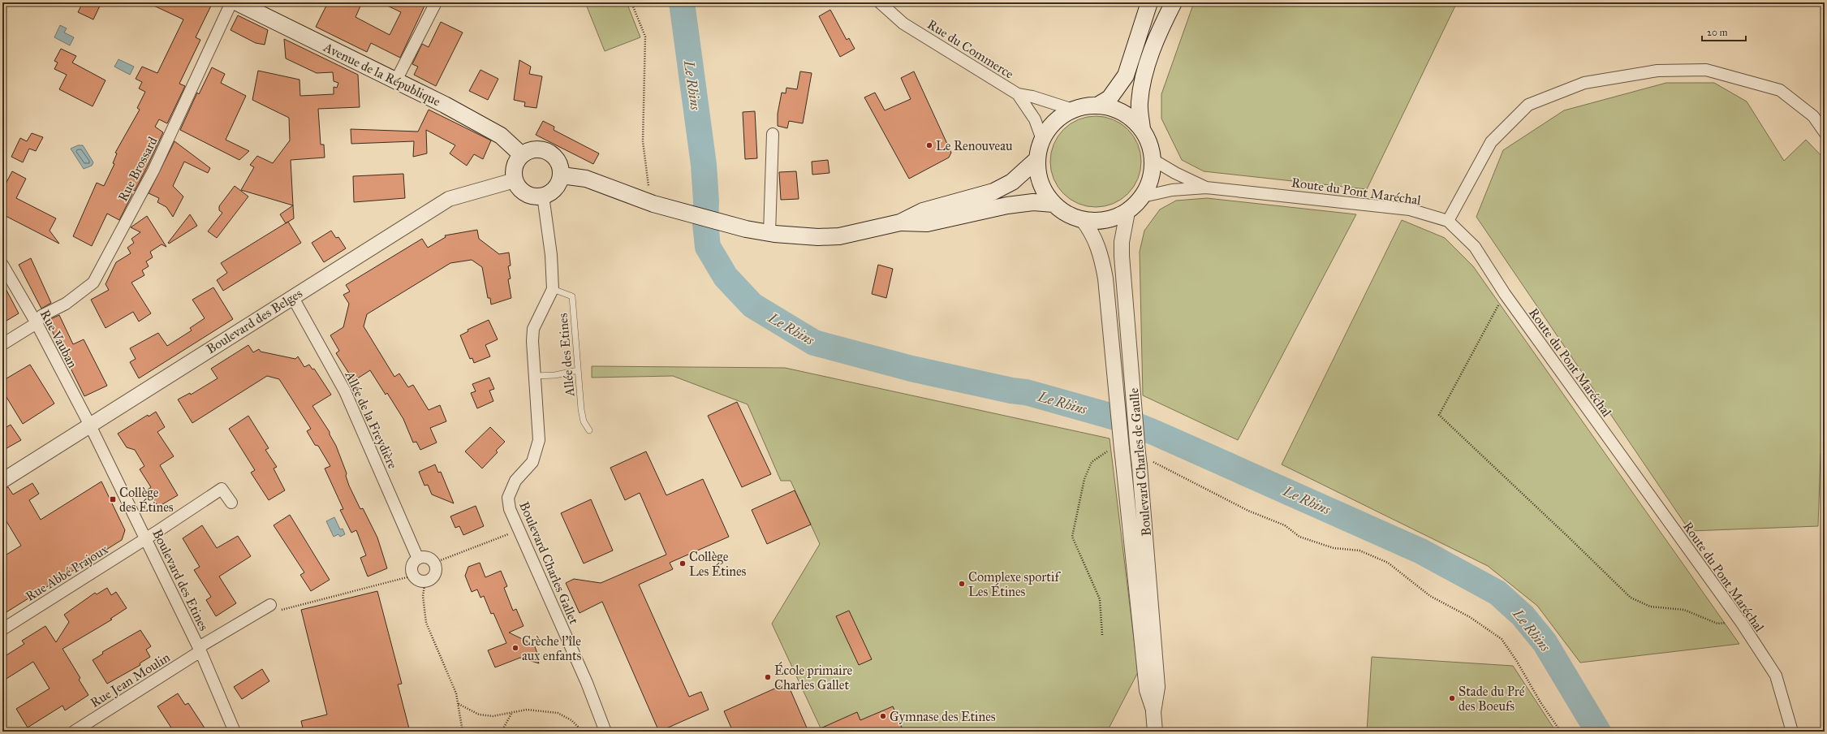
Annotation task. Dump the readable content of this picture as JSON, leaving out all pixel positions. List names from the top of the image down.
{
  "streets": {
    "main road": ["Avenue de la République"],
    "street": [
      "Rue du Commerce",
      "Rue Brossard",
      "Route du Pont Maréchal",
      "Boulevard des Belges",
      "Rue Vauban",
      "Allée de la Freydière",
      "Boulevard Charles de Gaulle",
      "Boulevard Charles Gallet",
      "Rue Abbé Prajoux",
      "Boulevard des Etines",
      "Rue Jean Moulin"
    ],
    "lane": ["Allée des Etines"]
  },
  "crossings": [
    ["Rue du Commerce", "Route du Pont Maréchal"],
    ["Rue du Commerce", "Boulevard Charles de Gaulle"],
    ["Avenue de la République", "Boulevard des Belges"],
    ["Avenue de la République", "Boulevard Charles Gallet"],
    ["Rue Brossard", "Rue Vauban"],
    ["Route du Pont Maréchal", "Boulevard Charles de Gaulle"],
    ["Boulevard des Belges", "Rue Vauban"],
    ["Boulevard des Belges", "Allée de la Freydière"],
    ["Boulevard des Belges", "Boulevard Charles Gallet"],
    ["Boulevard des Belges", "Boulevard des Etines"],
    ["Rue Vauban", "Boulevard des Etines"],
    ["Allée des Etines", "Boulevard Charles Gallet"],
    ["Rue Abbé Prajoux", "Boulevard des Etines"],
    ["Boulevard des Etines", "Rue Jean Moulin"]
  ],
  "water": ["Le Rhins"],
  "places": {
    "other": [
      "Le Renouveau",
      "Collège Les Étines",
      "Complexe sportif Les Étines",
      "Crèche l'île aux enfants",
      "École primaire Charles Gallet",
      "Stade du Pré des Boeufs",
      "Gymnase des Etines"
    ],
    "transit": ["Collège des Étines"]
  },
  "scale_bar": "20 m"
}
